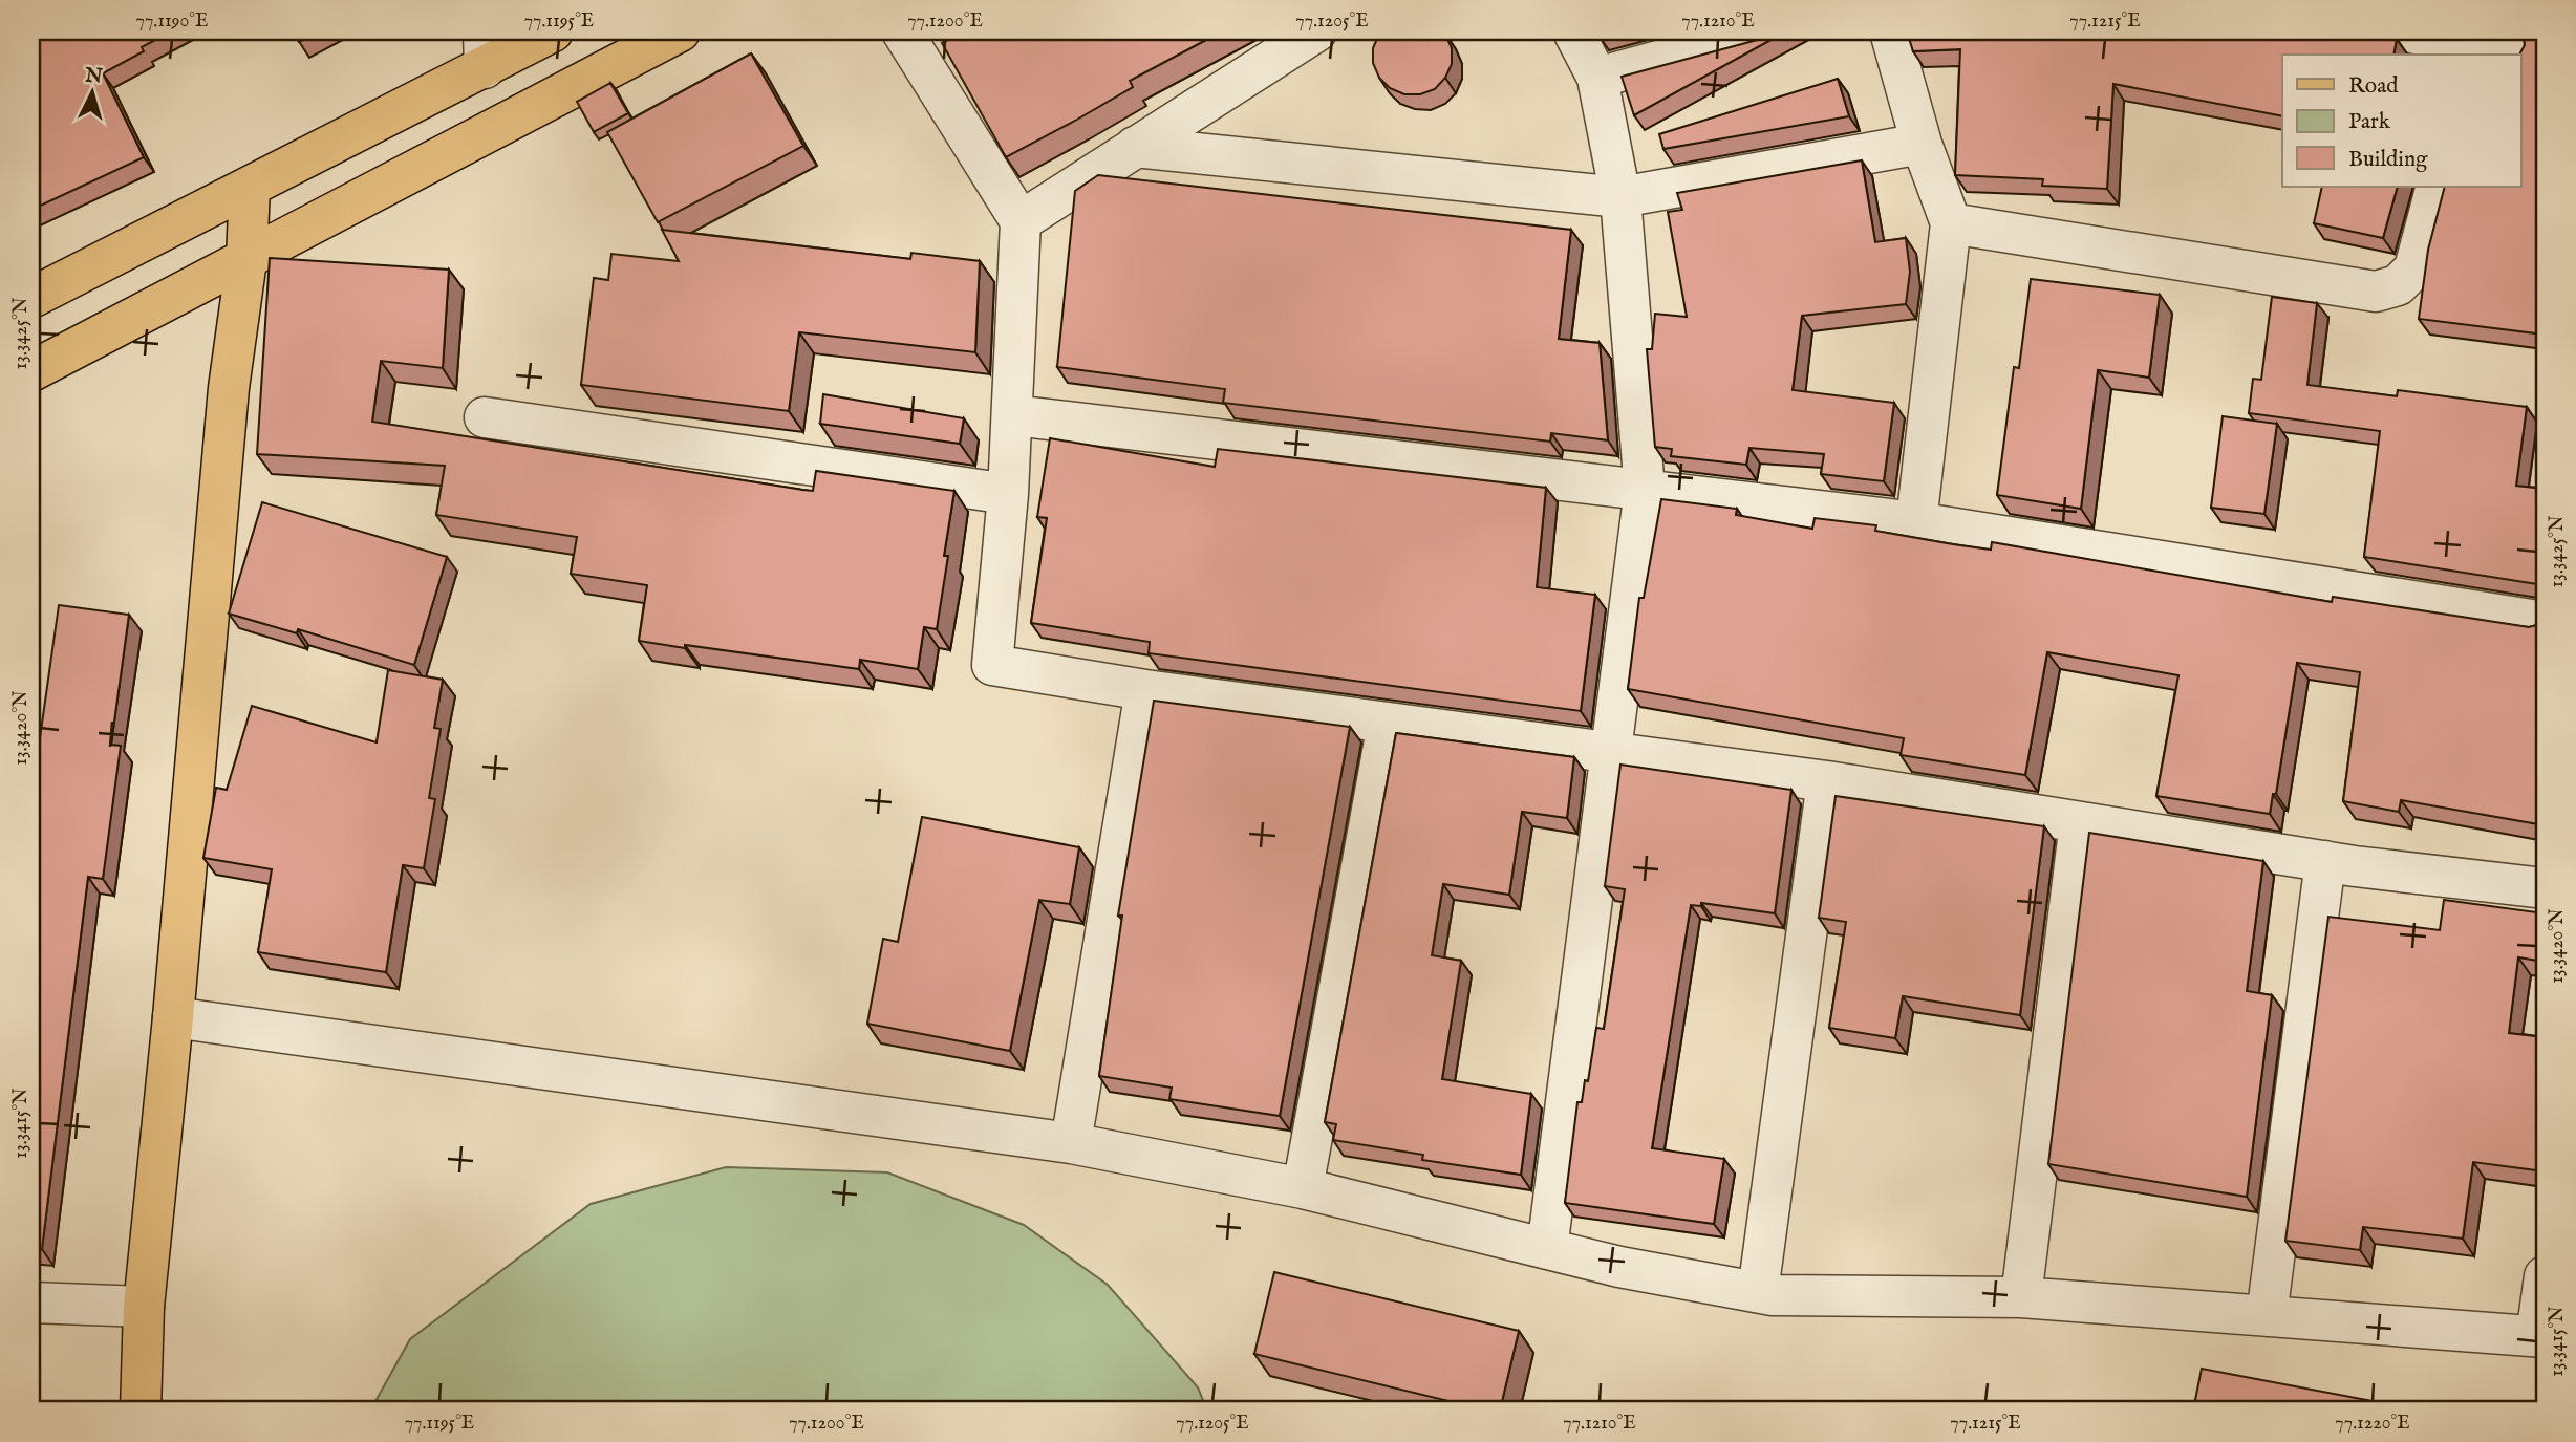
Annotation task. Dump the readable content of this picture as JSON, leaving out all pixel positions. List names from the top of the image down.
{
  "legend": ["Road", "Park", "Building"],
  "north": "top",
  "coordinates": [
    "77.1190°E",
    "77.1195°E",
    "77.1200°E",
    "77.1205°E",
    "77.1210°E",
    "77.1215°E",
    "13.3425°N",
    "13.3420°N",
    "13.3415°N",
    "77.1220°E"
  ]
}
